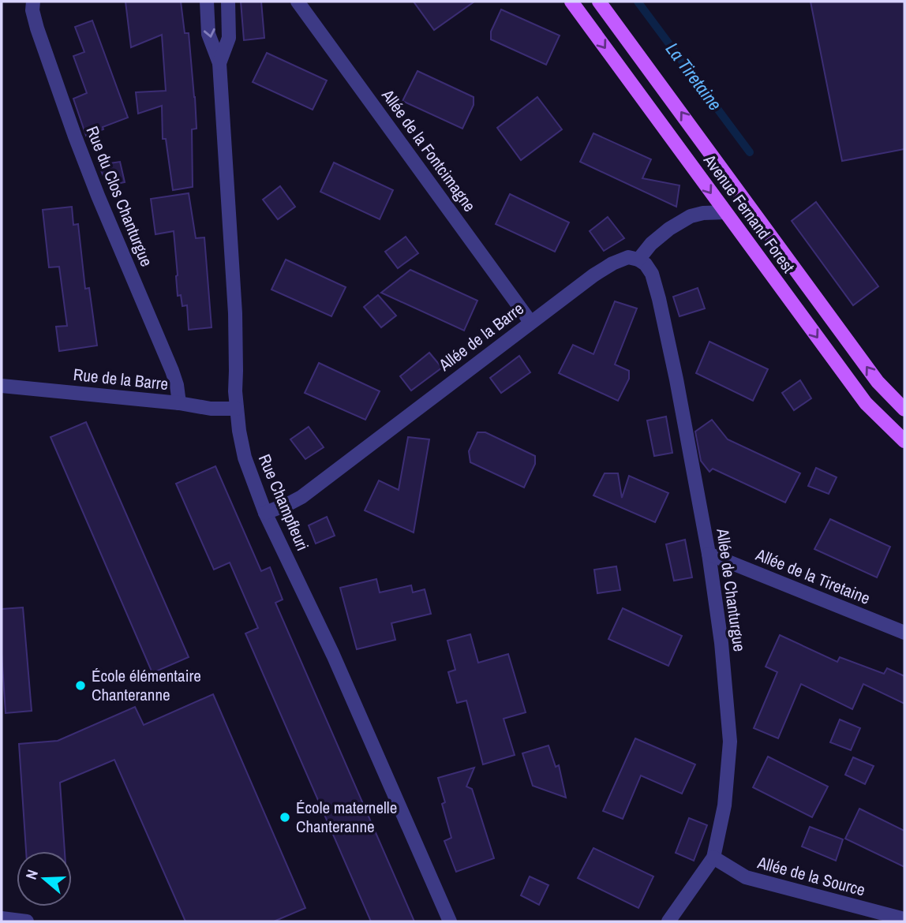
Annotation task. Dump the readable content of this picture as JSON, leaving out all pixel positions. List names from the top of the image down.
{
  "streets": {
    "main road": ["Avenue Fernand Forest"],
    "street": [
      "Allée de la Fontcimagne",
      "Rue du Clos Chanturgue",
      "Allée de la Barre",
      "Rue de la Barre",
      "Rue Champfleuri",
      "Allée de la Tiretaine",
      "Allée de Chanturgue",
      "Allée de la Source"
    ]
  },
  "crossings": [
    ["Allée de la Fontcimagne", "Allée de la Barre"],
    ["Rue du Clos Chanturgue", "Rue de la Barre"],
    ["Allée de la Barre", "Rue Champfleuri"],
    ["Allée de la Barre", "Allée de Chanturgue"],
    ["Rue de la Barre", "Rue Champfleuri"],
    ["Allée de la Tiretaine", "Allée de Chanturgue"],
    ["Allée de Chanturgue", "Allée de la Source"]
  ],
  "water": ["La Tiretaine"],
  "places": ["École élémentaire Chanteranne", "École maternelle Chanteranne"],
  "north": "left"
}
